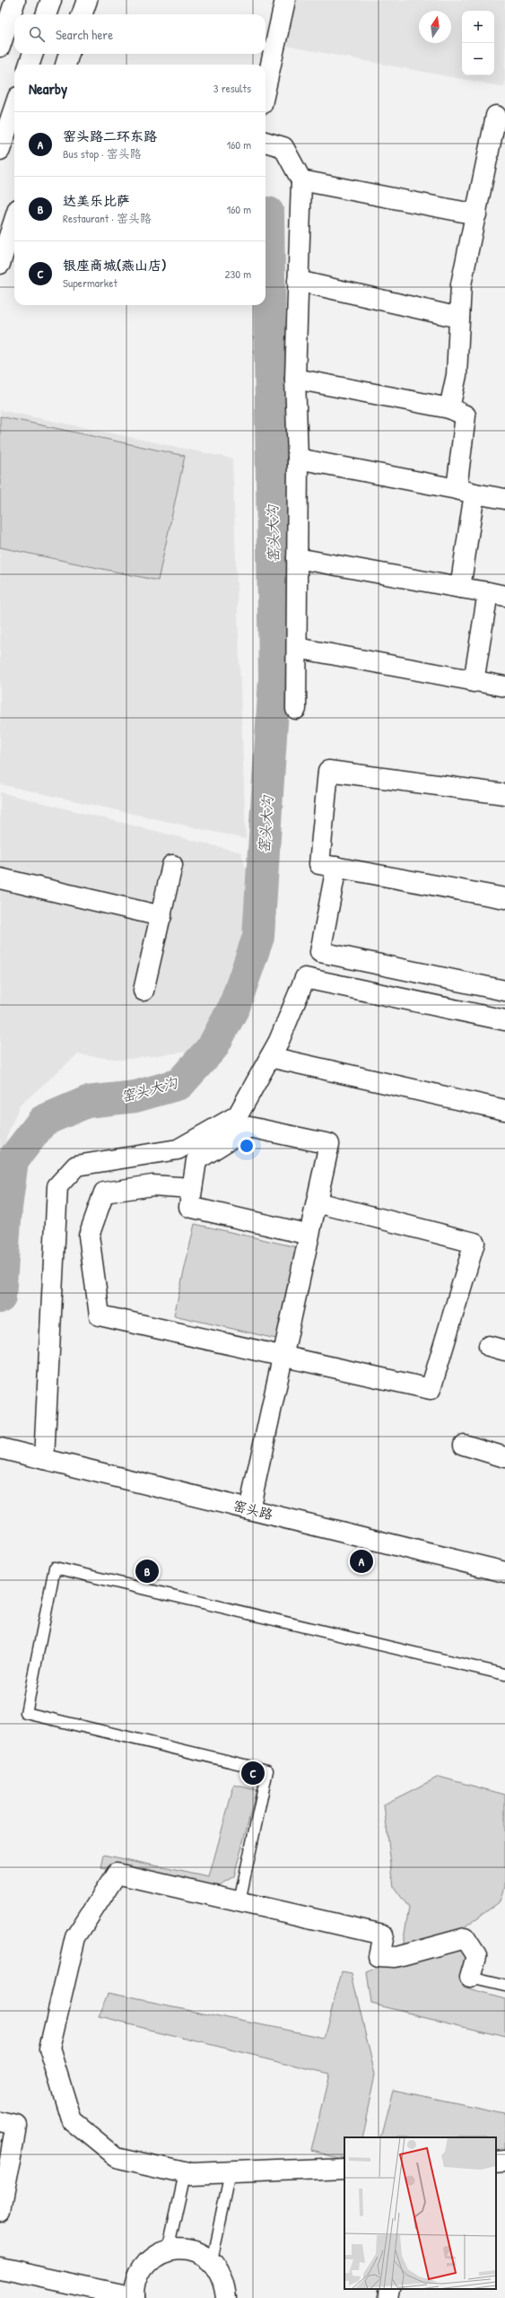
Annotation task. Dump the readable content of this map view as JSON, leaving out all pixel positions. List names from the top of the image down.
{
  "streets": {
    "main road": ["窑头路"]
  },
  "water": ["窑头大沟"],
  "north": "top",
  "page": {
    "map_buttons": ["+", "−"],
    "search": "Search here",
    "heading": ["Nearby", "3 results"],
    "list": [
      {
        "mark": "A",
        "name": "窑头路二环东路",
        "note": "Bus stop · 窑头路",
        "value": "160 m"
      },
      {
        "mark": "B",
        "name": "达美乐比萨",
        "note": "Restaurant · 窑头路",
        "value": "160 m"
      },
      {
        "mark": "C",
        "name": "银座商城(燕山店)",
        "note": "Supermarket",
        "value": "230 m"
      }
    ],
    "pins": ["A", "B", "C"]
  }
}
